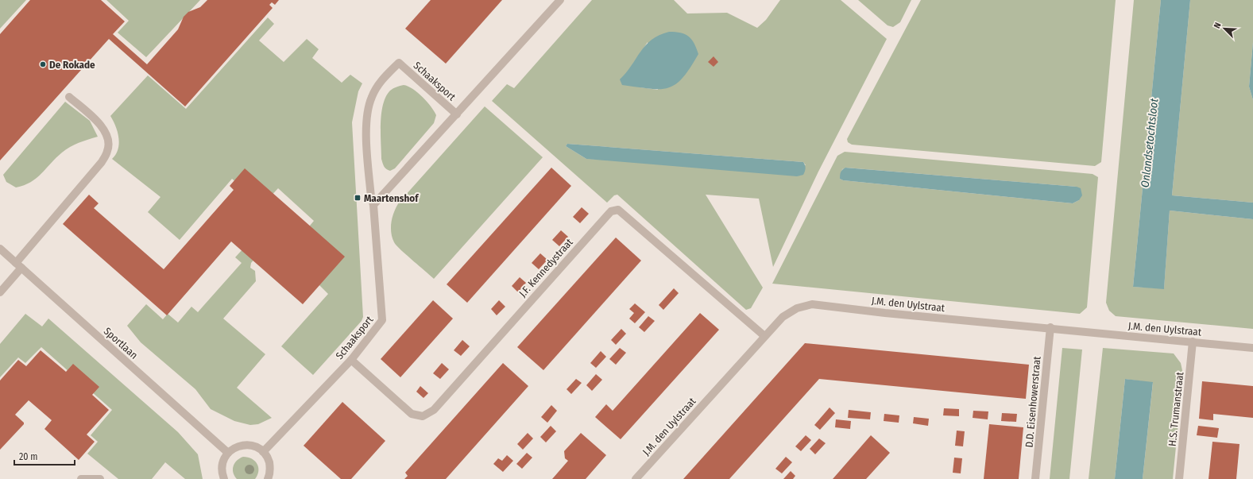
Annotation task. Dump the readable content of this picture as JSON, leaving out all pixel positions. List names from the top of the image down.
{
  "streets": {
    "street": [
      "Schaaksport",
      "J.F. Kennedystraat",
      "J.M. den Uylstraat",
      "Sportlaan",
      "D.D. Eisenhowerstraat",
      "H.S. Trumanstraat"
    ]
  },
  "crossings": [
    ["Schaaksport", "J.F. Kennedystraat"],
    ["J.F. Kennedystraat", "J.M. den Uylstraat"],
    ["J.M. den Uylstraat", "D.D. Eisenhowerstraat"],
    ["J.M. den Uylstraat", "H.S. Trumanstraat"]
  ],
  "water": ["Onlandsetochtsloot"],
  "places": {
    "other": ["De Rokade"],
    "transit": ["Maartenshof"]
  },
  "scale_bar": "20 m",
  "north": "top left"
}
